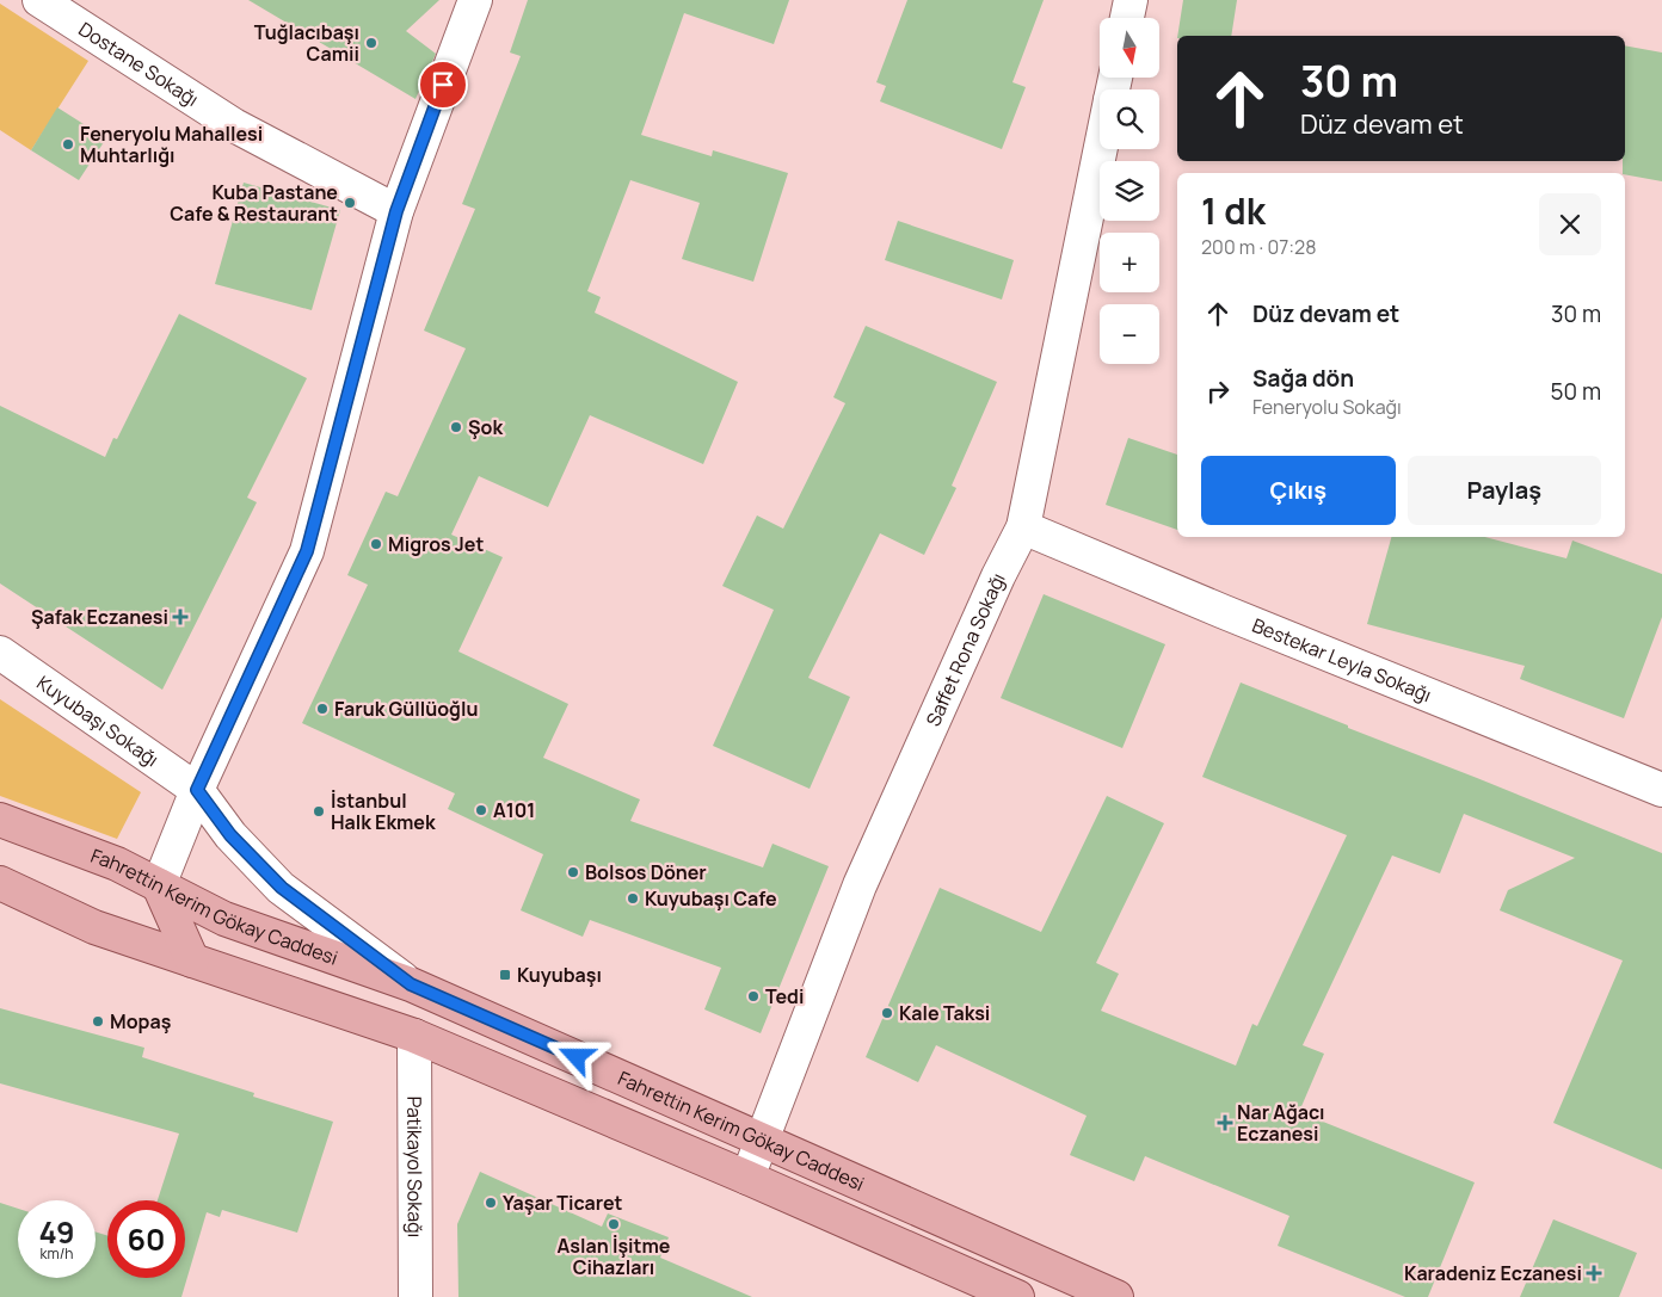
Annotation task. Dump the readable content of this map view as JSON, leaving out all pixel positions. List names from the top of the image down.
{
  "streets": {
    "main road": ["Fahrettin Kerim Gökay Caddesi"],
    "street": [
      "Dostane Sokağı",
      "Saffet Rona Sokağı",
      "Bestekar Leyla Sokağı",
      "Kuyubaşı Sokağı",
      "Patikayol Sokağı"
    ]
  },
  "crossings": [
    ["Saffet Rona Sokağı", "Bestekar Leyla Sokağı"],
    ["Saffet Rona Sokağı", "Fahrettin Kerim Gökay Caddesi"],
    ["Kuyubaşı Sokağı", "Fahrettin Kerim Gökay Caddesi"]
  ],
  "places": {
    "other": [
      "Tuğlacıbaşı Camii",
      "Feneryolu Mahallesi Muhtarlığı",
      "Kuba Pastane Cafe & Restaurant",
      "Şok",
      "Migros Jet",
      "Faruk Güllüoğlu",
      "A101",
      "İstanbul Halk Ekmek",
      "Bolsos Döner",
      "Kuyubaşı Cafe",
      "Tedi",
      "Kale Taksi",
      "Mopaş",
      "Yaşar Ticaret",
      "Aslan İşitme Cihazları"
    ],
    "health": ["Şafak Eczanesi", "Nar Ağacı Eczanesi", "Karadeniz Eczanesi"],
    "transit": ["Kuyubaşı"]
  },
  "north": "bottom",
  "page": {
    "map_buttons": ["+", "−"],
    "turn": ["30 m", "Düz devam et"],
    "heading": ["1 dk", "200 m · 07:28"],
    "list": [
      {
        "name": "Düz devam et",
        "value": "30 m"
      },
      {
        "name": "Sağa dön",
        "note": "Feneryolu Sokağı",
        "value": "50 m"
      }
    ],
    "buttons": ["Çıkış", "Paylaş"],
    "speed": "49 km/h",
    "limit": "60"
  }
}
